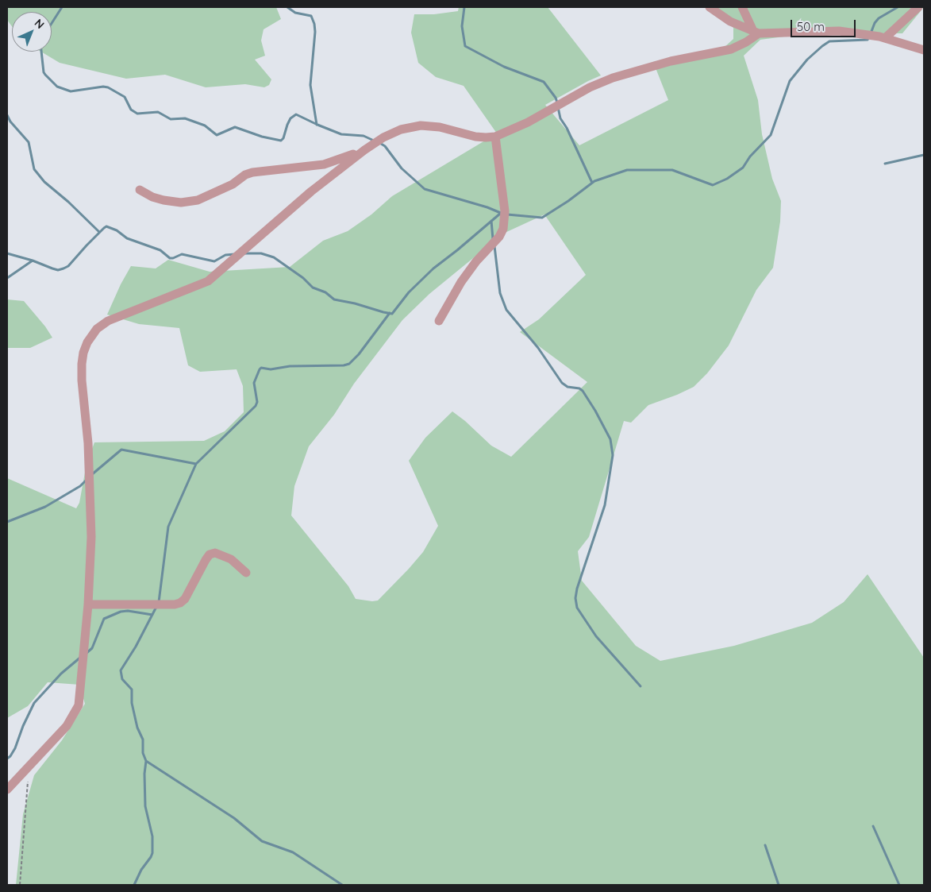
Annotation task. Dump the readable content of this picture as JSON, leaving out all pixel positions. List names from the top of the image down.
{
  "scale_bar": "50 m",
  "north": "top right"
}
